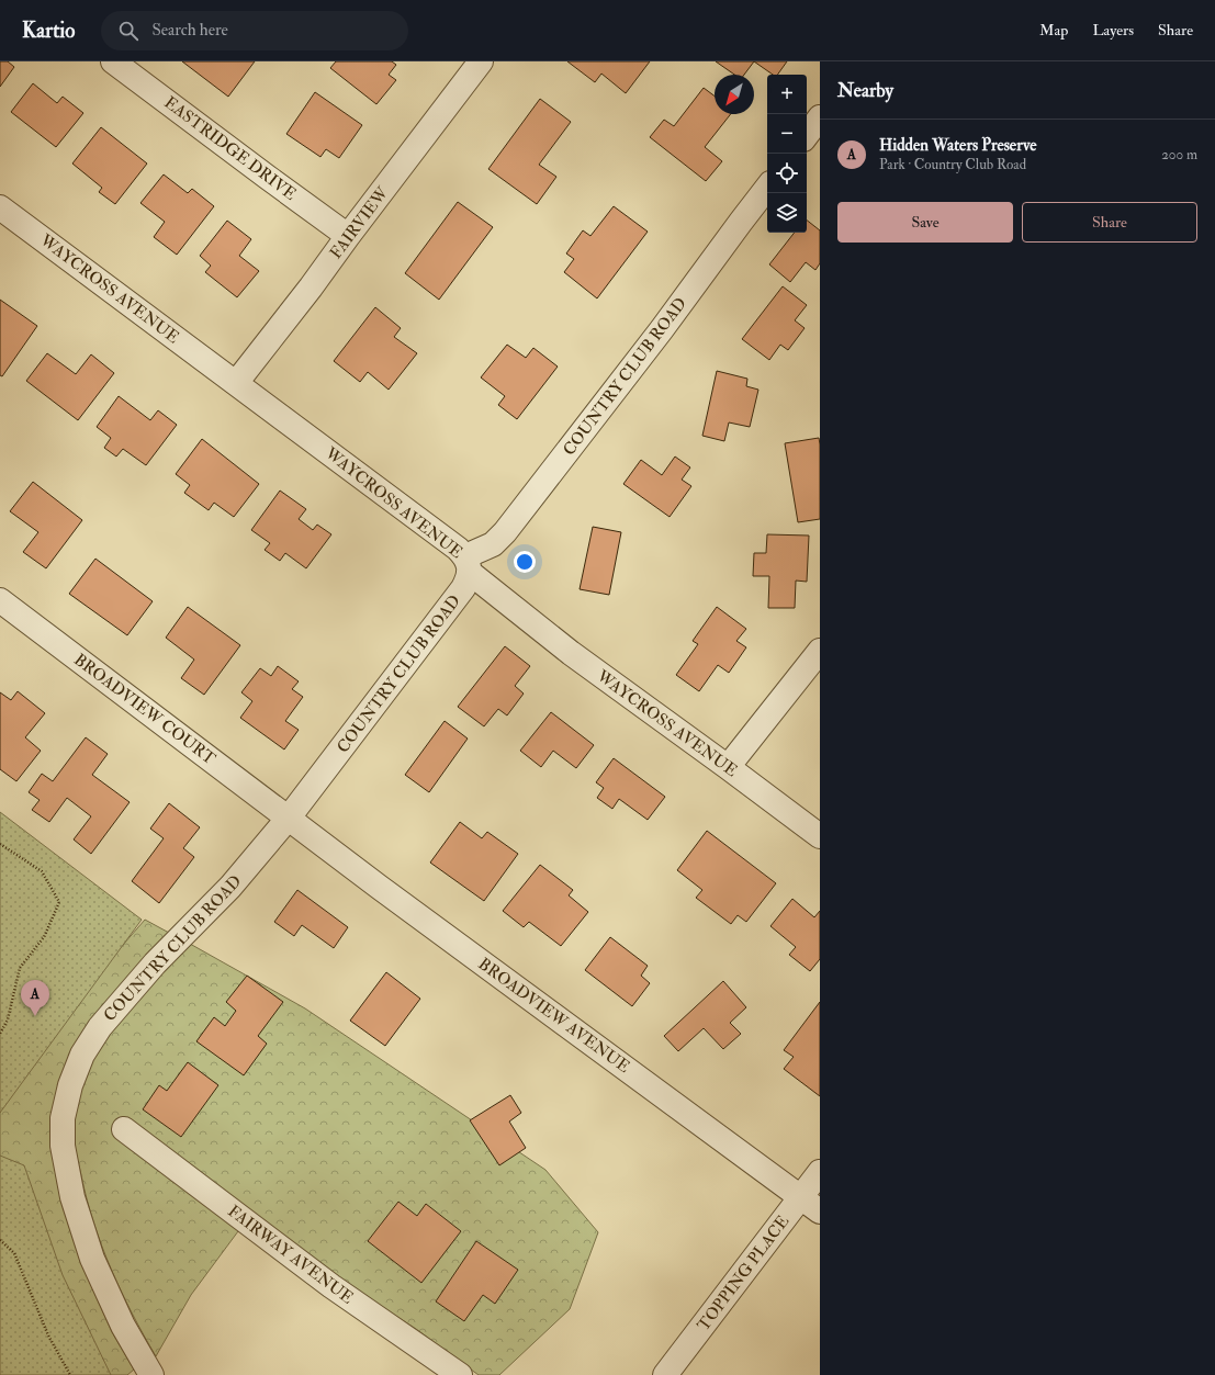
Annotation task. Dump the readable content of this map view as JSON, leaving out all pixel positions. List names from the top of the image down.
{
  "streets": {
    "street": [
      "EASTRIDGE DRIVE",
      "FAIRVIEW",
      "WAYCROSS AVENUE",
      "COUNTRY CLUB ROAD",
      "BROADVIEW COURT",
      "BROADVIEW AVENUE",
      "FAIRWAY AVENUE",
      "TOPPING PLACE"
    ]
  },
  "crossings": [
    ["EASTRIDGE DRIVE", "FAIRVIEW"],
    ["FAIRVIEW", "WAYCROSS AVENUE"],
    ["WAYCROSS AVENUE", "COUNTRY CLUB ROAD"],
    ["COUNTRY CLUB ROAD", "BROADVIEW COURT"],
    ["COUNTRY CLUB ROAD", "BROADVIEW AVENUE"],
    ["BROADVIEW COURT", "BROADVIEW AVENUE"],
    ["BROADVIEW AVENUE", "TOPPING PLACE"]
  ],
  "north": "bottom left",
  "page": {
    "header": "Kartio",
    "search": "Search here",
    "nav": ["Map", "Layers", "Share"],
    "heading": "Nearby",
    "map_buttons": ["+", "−"],
    "list": [
      {
        "mark": "A",
        "name": "Hidden Waters Preserve",
        "note": "Park · Country Club Road",
        "value": "200 m"
      }
    ],
    "buttons": ["Save", "Share"],
    "pins": "A"
  }
}
